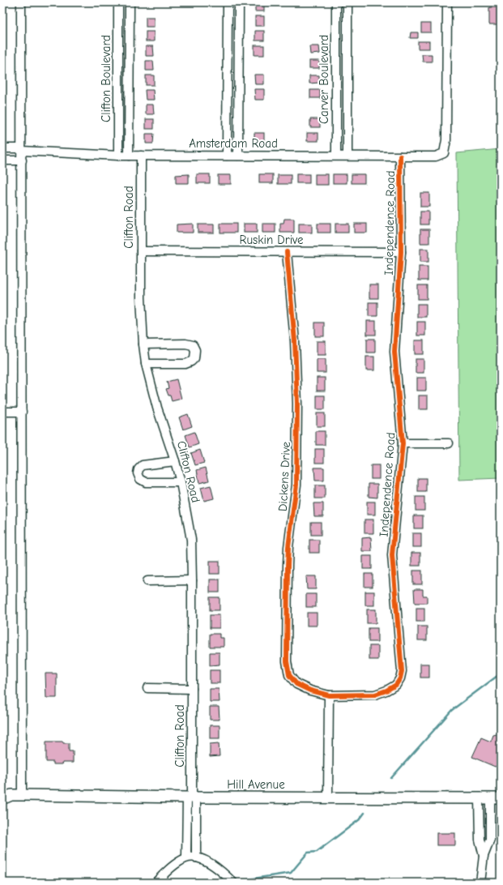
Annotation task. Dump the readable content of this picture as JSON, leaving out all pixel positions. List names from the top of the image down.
{
  "streets": {
    "main road": ["Hill Avenue"],
    "street": [
      "Clifton Boulevard",
      "Carver Boulevard",
      "Amsterdam Road",
      "Clifton Road",
      "Independence Road",
      "Ruskin Drive",
      "Dickens Drive"
    ]
  },
  "crossings": [
    ["Clifton Boulevard", "Amsterdam Road"],
    ["Carver Boulevard", "Amsterdam Road"],
    ["Amsterdam Road", "Clifton Road"],
    ["Amsterdam Road", "Independence Road"],
    ["Clifton Road", "Ruskin Drive"],
    ["Clifton Road", "Hill Avenue"],
    ["Independence Road", "Ruskin Drive"],
    ["Independence Road", "Dickens Drive"],
    ["Ruskin Drive", "Dickens Drive"]
  ]
}
